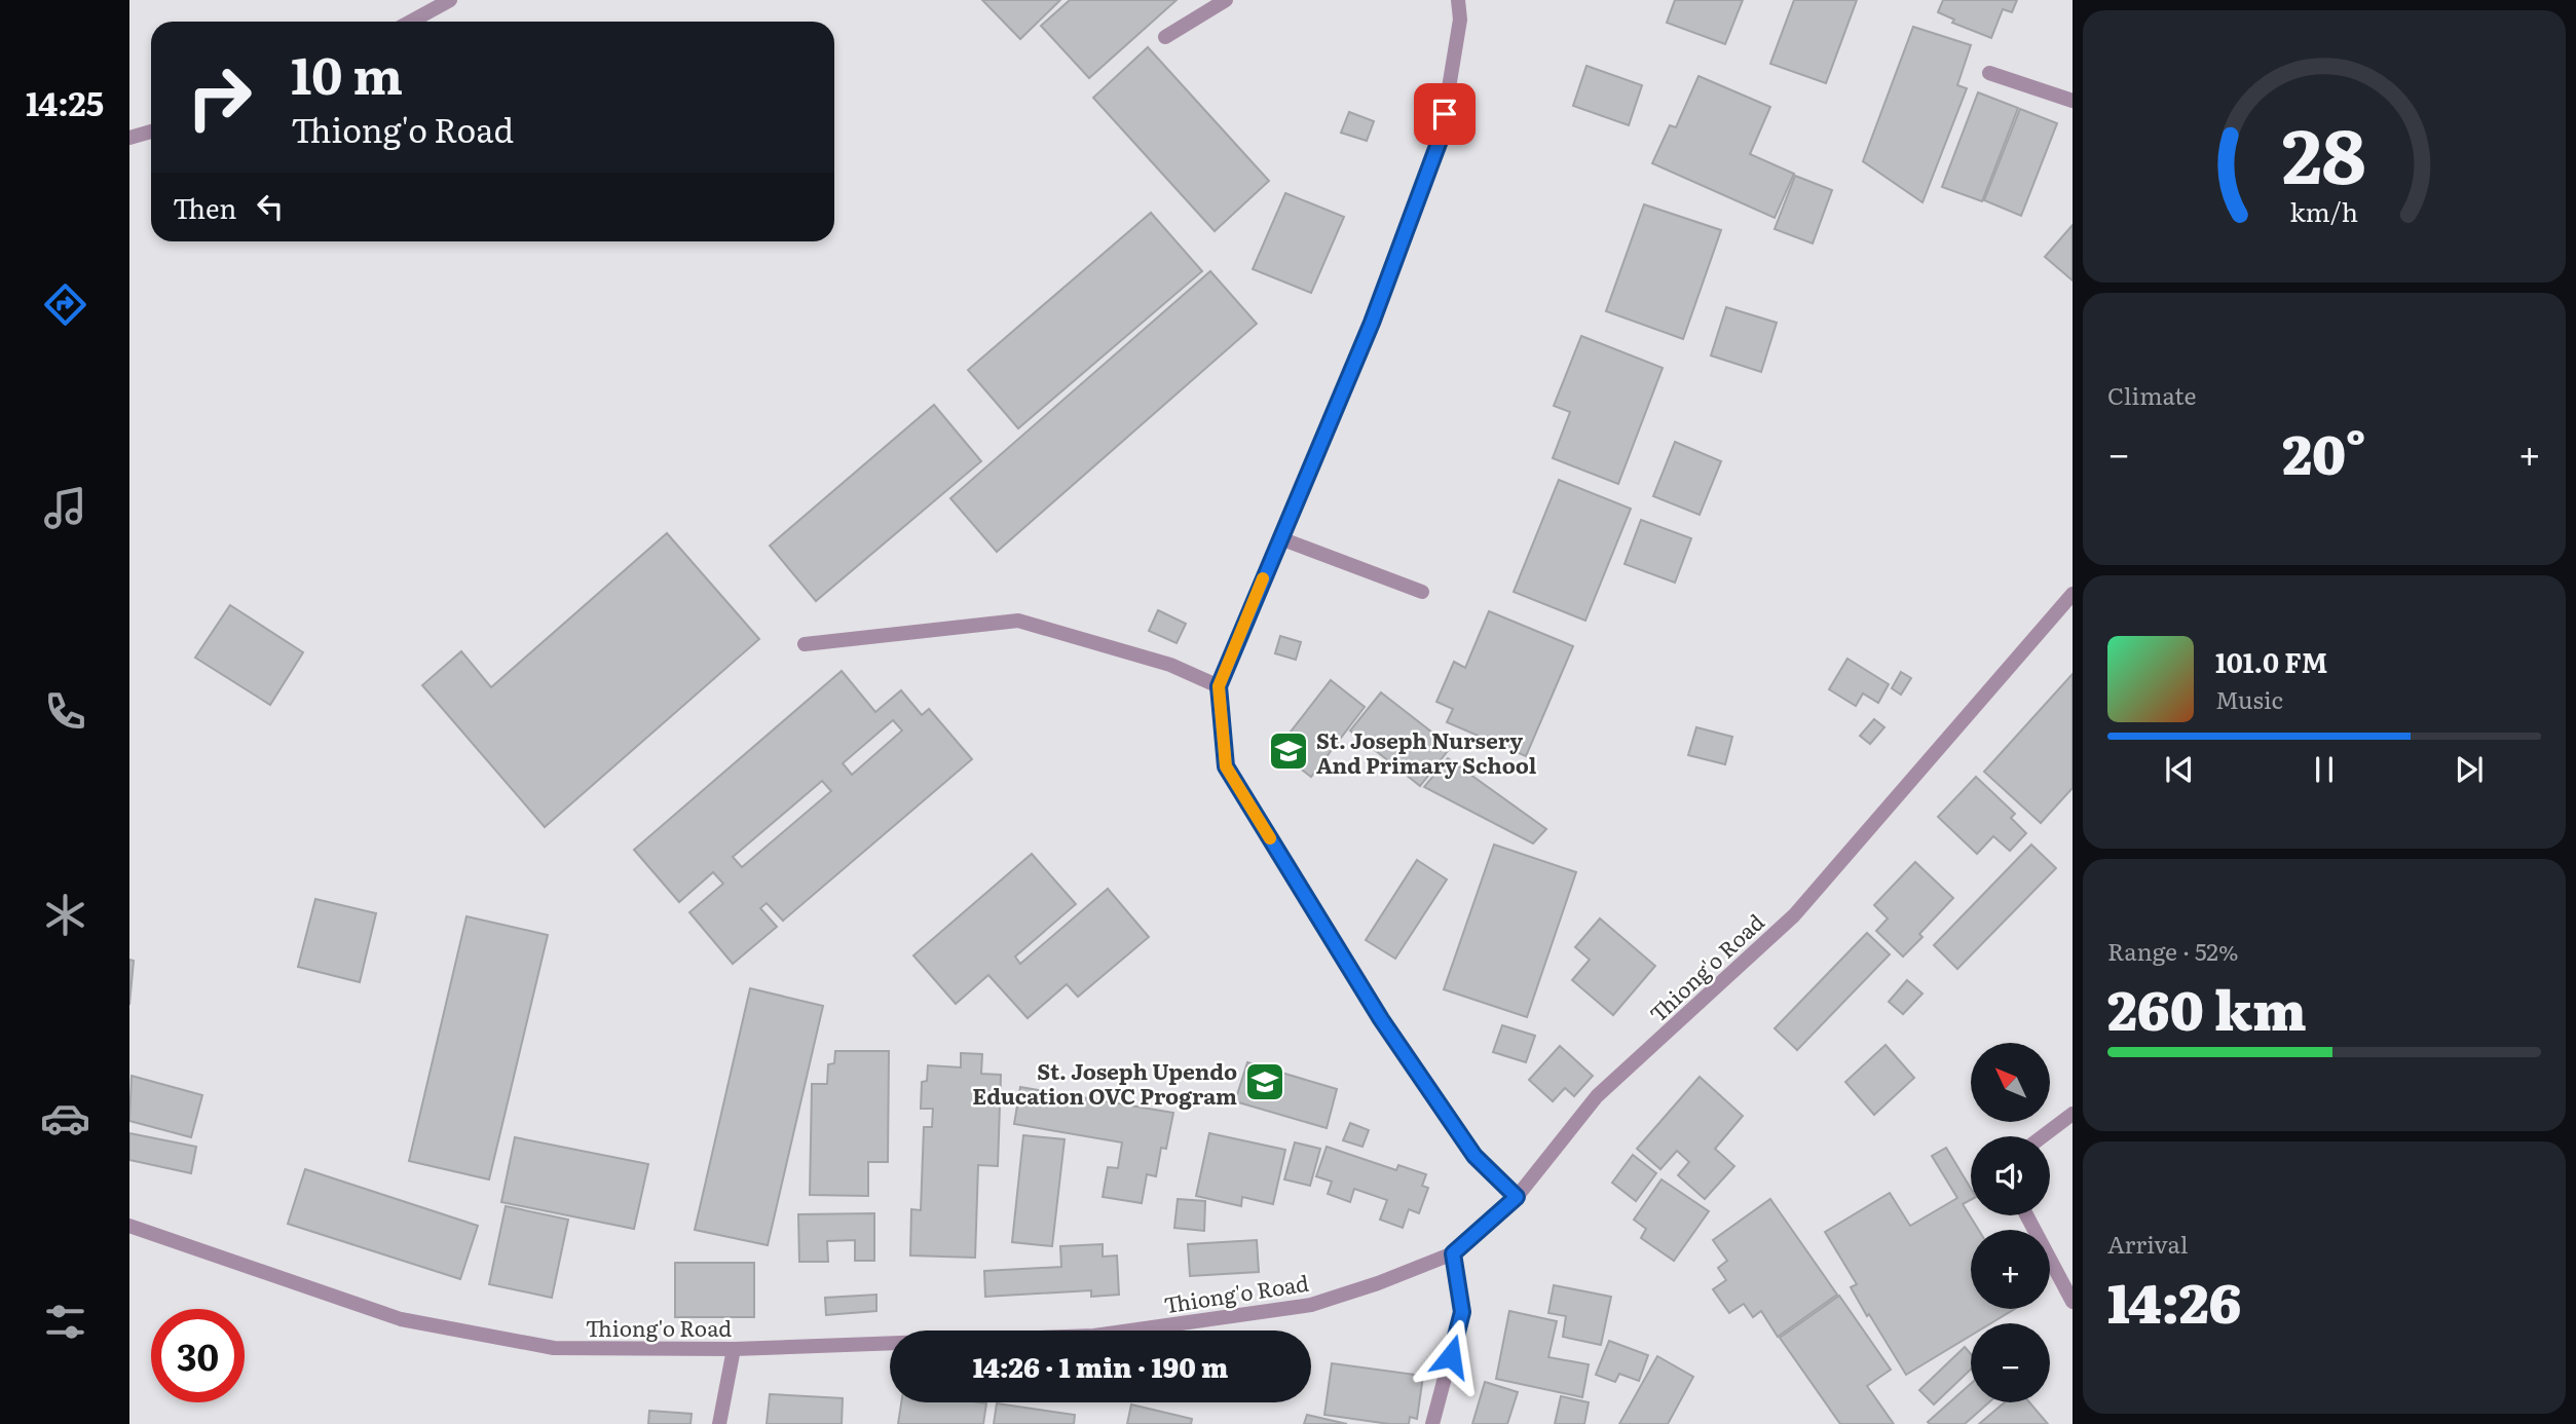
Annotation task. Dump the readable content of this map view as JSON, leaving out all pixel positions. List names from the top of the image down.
{
  "streets": {
    "street": ["Thiong'o Road"]
  },
  "places": {
    "school or university": ["St. Joseph Nursery And Primary School", "St. Joseph Upendo Education OVC Program"]
  },
  "north": "top left",
  "page": {
    "tabs": "14:25",
    "turn": ["10 m", "Thiong'o Road"],
    "then": "Then",
    "tile": [
      "Climate",
      ["Range · 52%", "260 km"],
      ["Arrival", "14:26"]
    ],
    "heat": ["−", "20°", "+"],
    "song": ["101.0 FM", "Music"],
    "map_buttons": ["+", "−"],
    "limit": "30",
    "trip": "14:26 · 1 min · 190 m",
    "gauge": ["28", "km/h"]
  }
}
